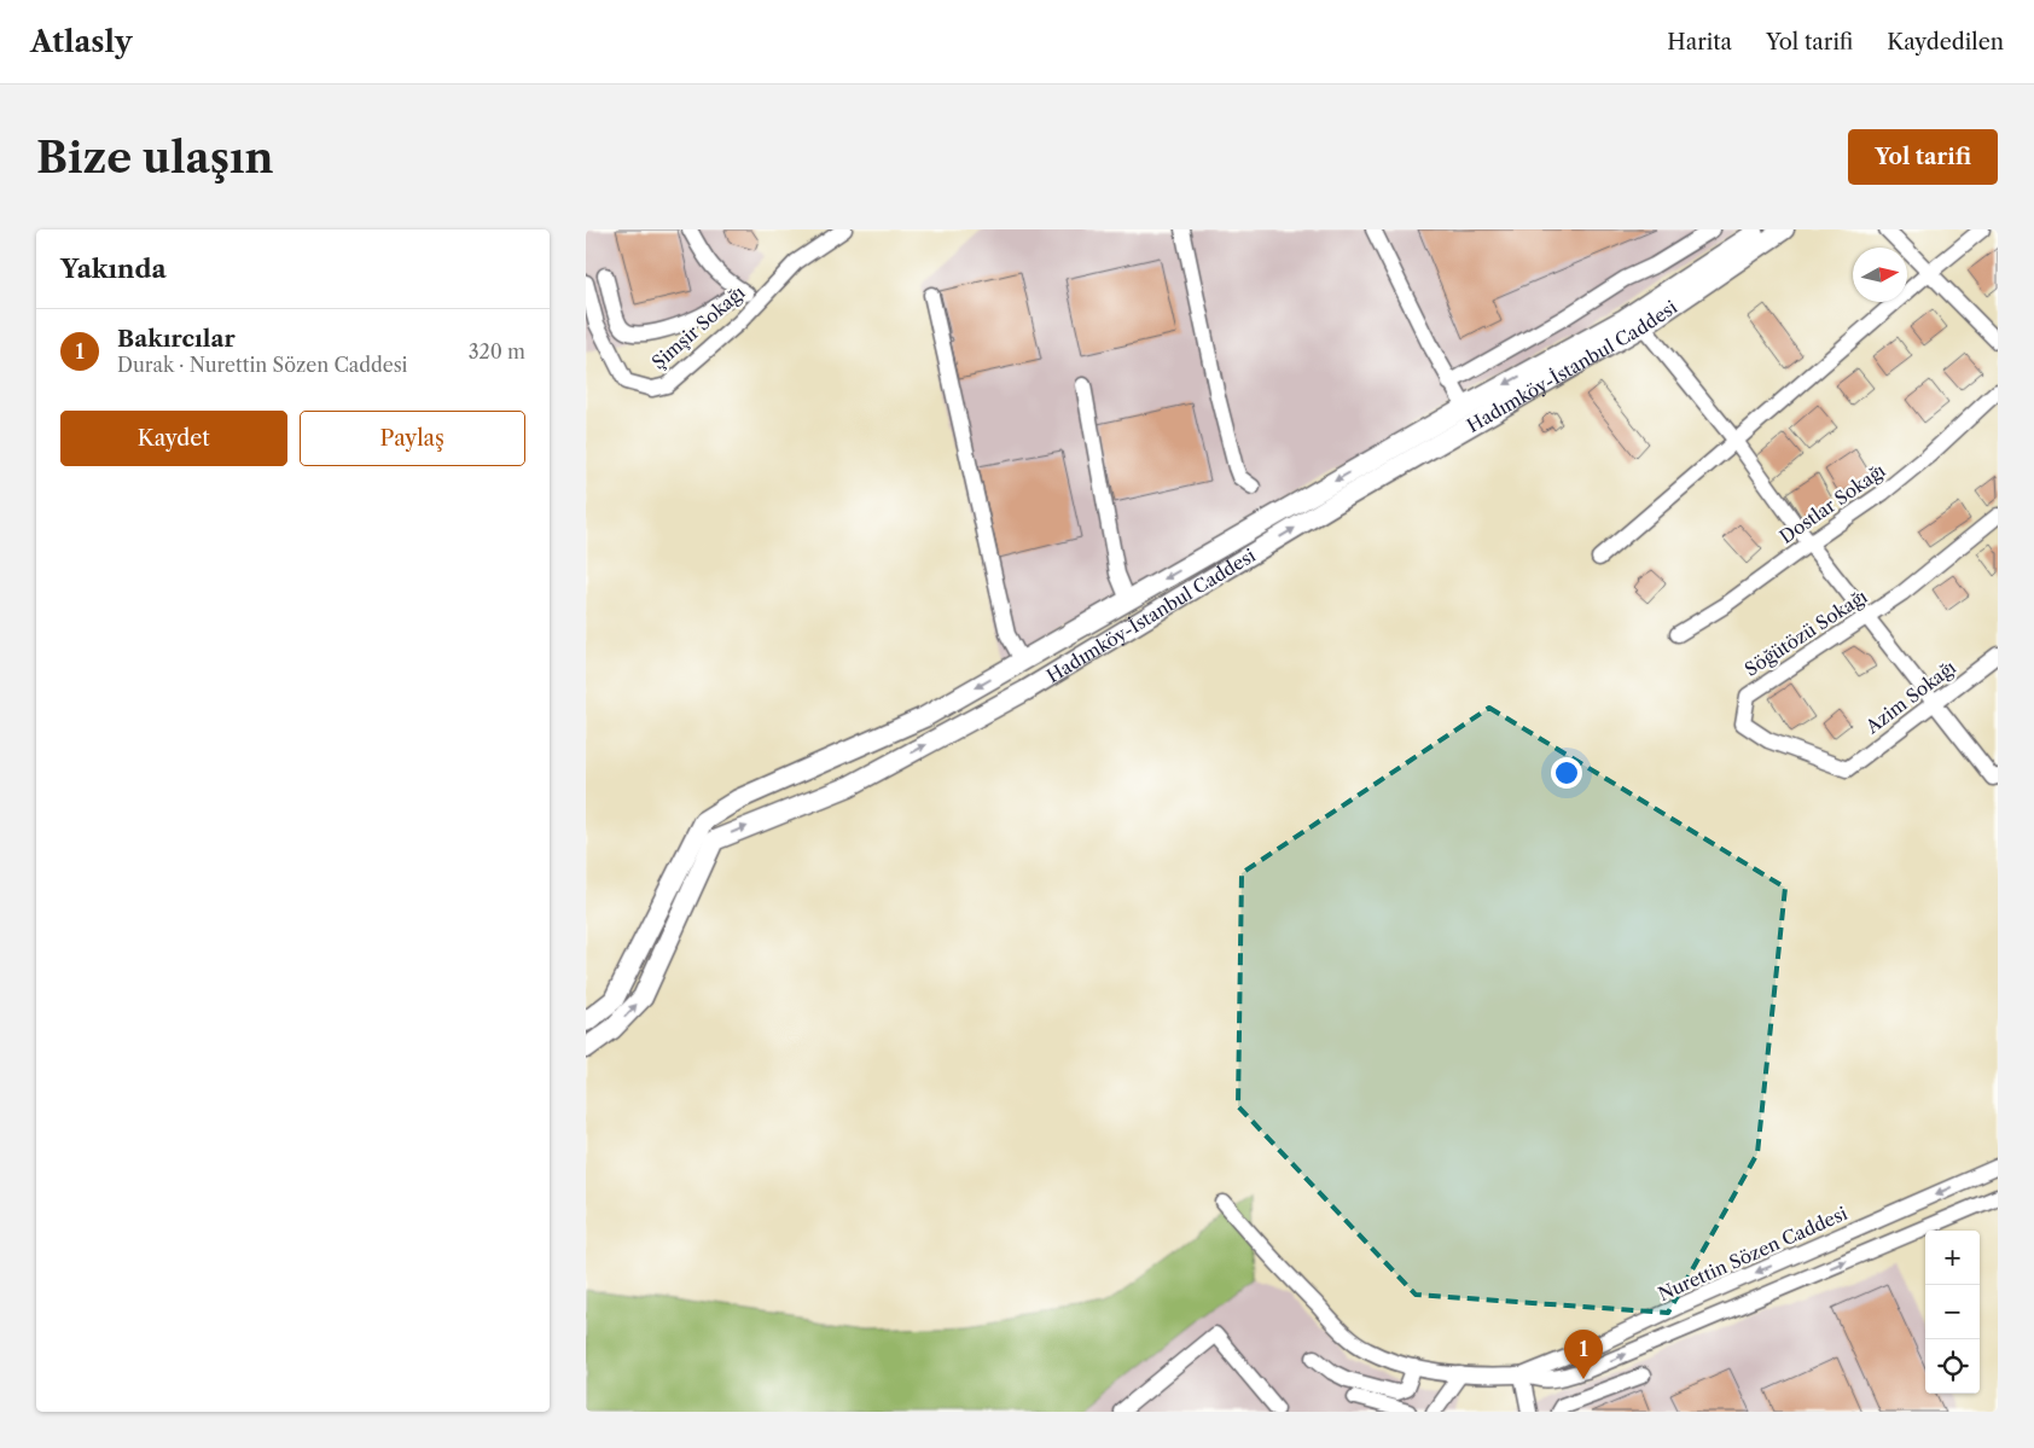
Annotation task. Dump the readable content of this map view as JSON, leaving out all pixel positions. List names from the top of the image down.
{
  "streets": {
    "main road": ["Hadımköy-İstanbul Caddesi"],
    "street": [
      "Şimşir Sokağı",
      "Dostlar Sokağı",
      "Söğütözü Sokağı",
      "Azim Sokağı",
      "Nurettin Sözen Caddesi"
    ]
  },
  "crossings": [
    ["Söğütözü Sokağı", "Azim Sokağı"]
  ],
  "north": "right",
  "page": {
    "header": "Atlasly",
    "nav": ["Harita", "Yol tarifi", "Kaydedilen"],
    "buttons": [
      "Yol tarifi",
      ["Kaydet", "Paylaş"]
    ],
    "title": "Bize ulaşın",
    "heading": "Yakında",
    "list": [
      {
        "mark": "1",
        "name": "Bakırcılar",
        "note": "Durak · Nurettin Sözen Caddesi",
        "value": "320 m"
      }
    ],
    "map_buttons": ["+", "−"],
    "pins": "1"
  }
}
